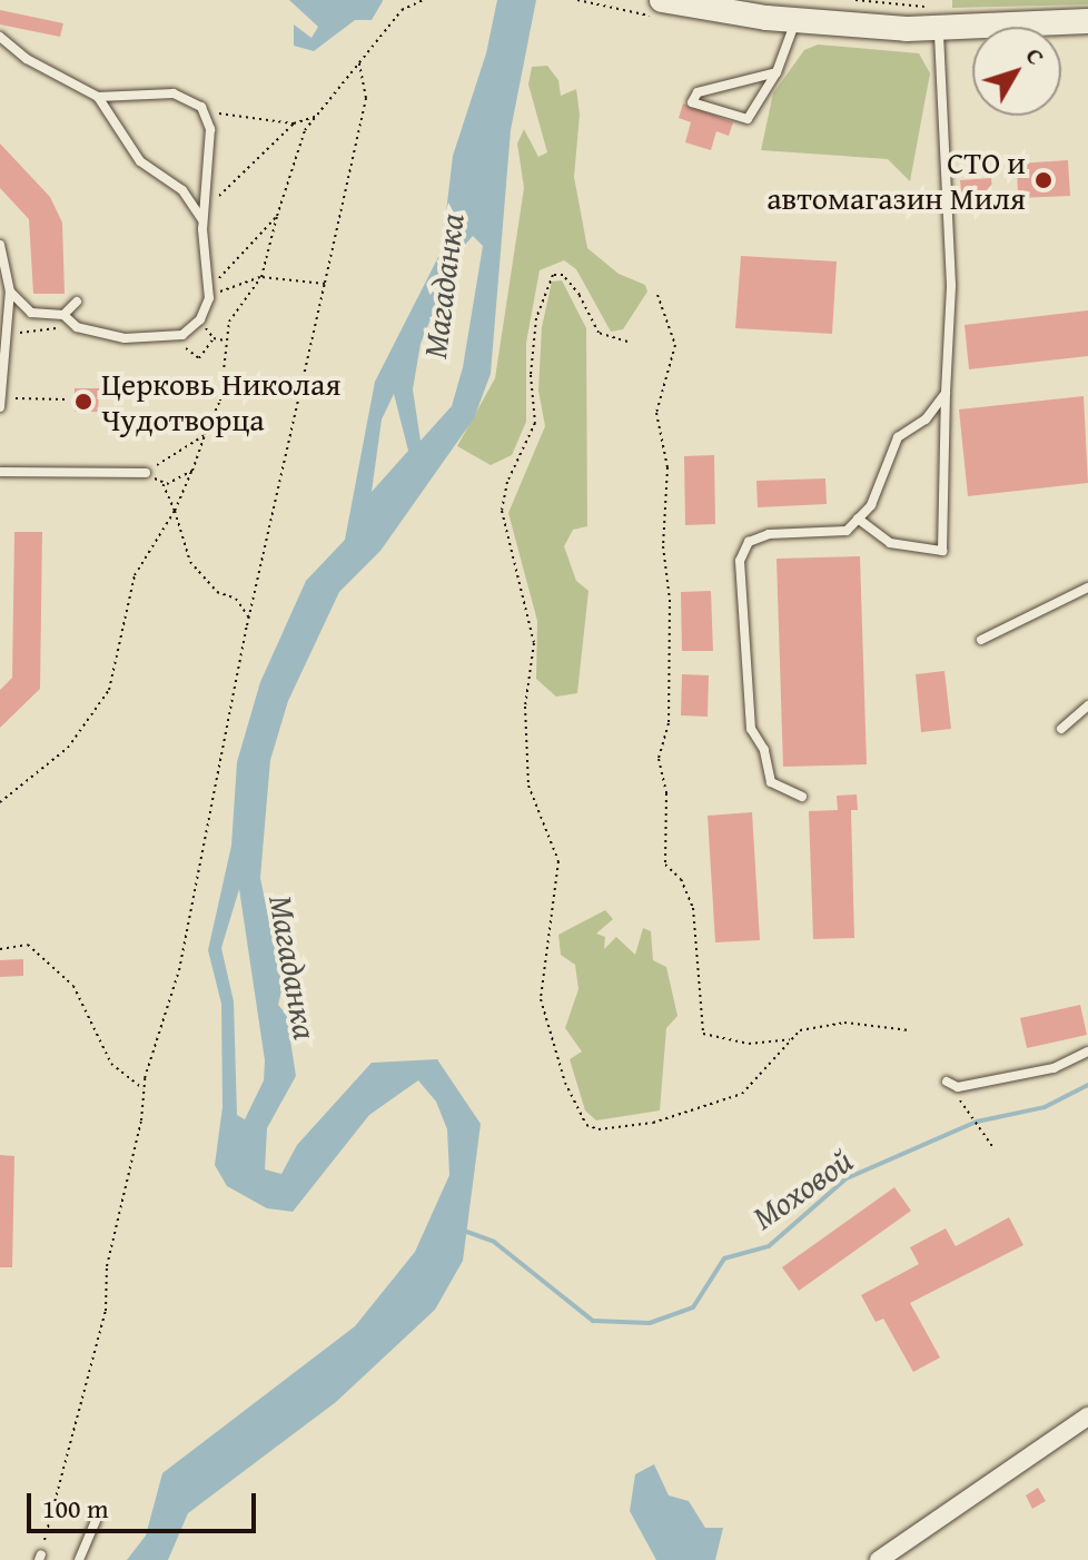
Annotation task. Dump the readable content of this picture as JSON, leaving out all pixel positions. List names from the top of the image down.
{
  "water": ["Магаданка", "Моховой"],
  "places": ["СТО и автомагазин Миля", "Церковь Николая Чудотворца"],
  "scale_bar": "100 m",
  "north": "top right"
}
